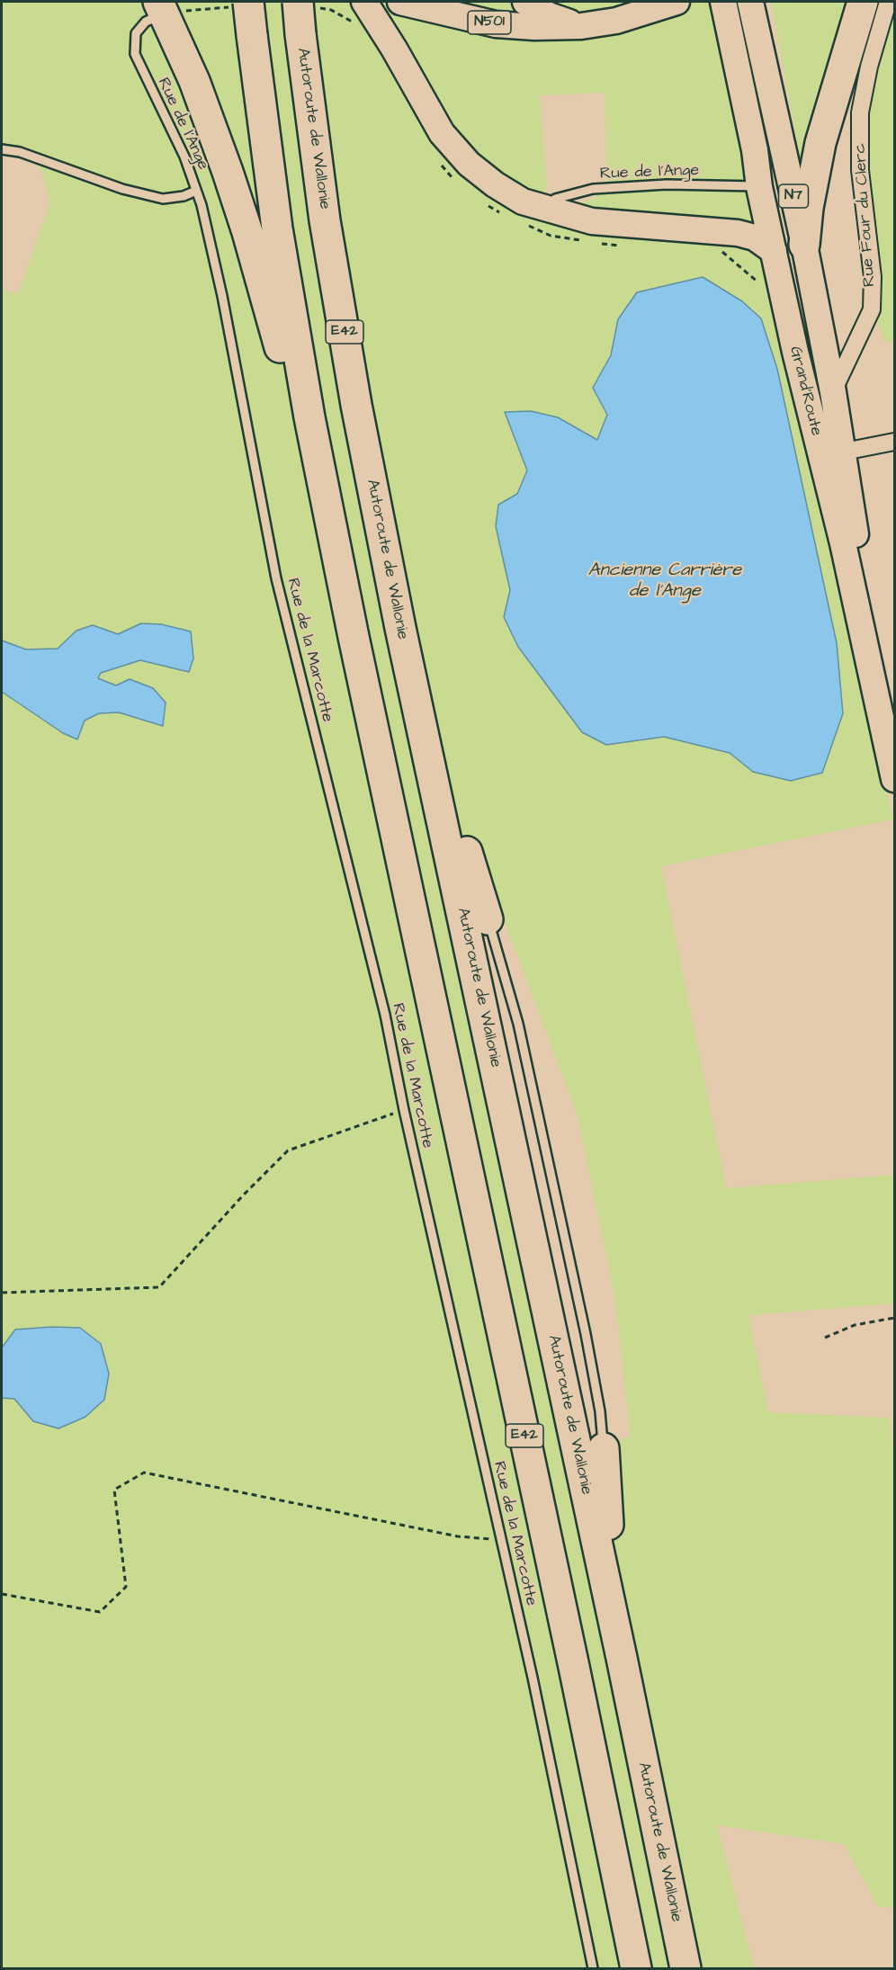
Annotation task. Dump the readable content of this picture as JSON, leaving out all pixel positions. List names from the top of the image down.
{
  "streets": {
    "highway": ["Autoroute de Wallonie", "E42"],
    "main road": ["N501", "N7", "Grand'Route"],
    "street": ["Rue Four du Clerc"],
    "lane": ["Rue de l'Ange", "Rue de la Marcotte"]
  },
  "crossings": [
    ["Rue de l'Ange", "Grand'Route"],
    ["Rue de l'Ange", "Rue de la Marcotte"],
    ["Rue Four du Clerc", "Grand'Route"]
  ],
  "water": ["Ancienne Carrière de l'Ange"]
}
